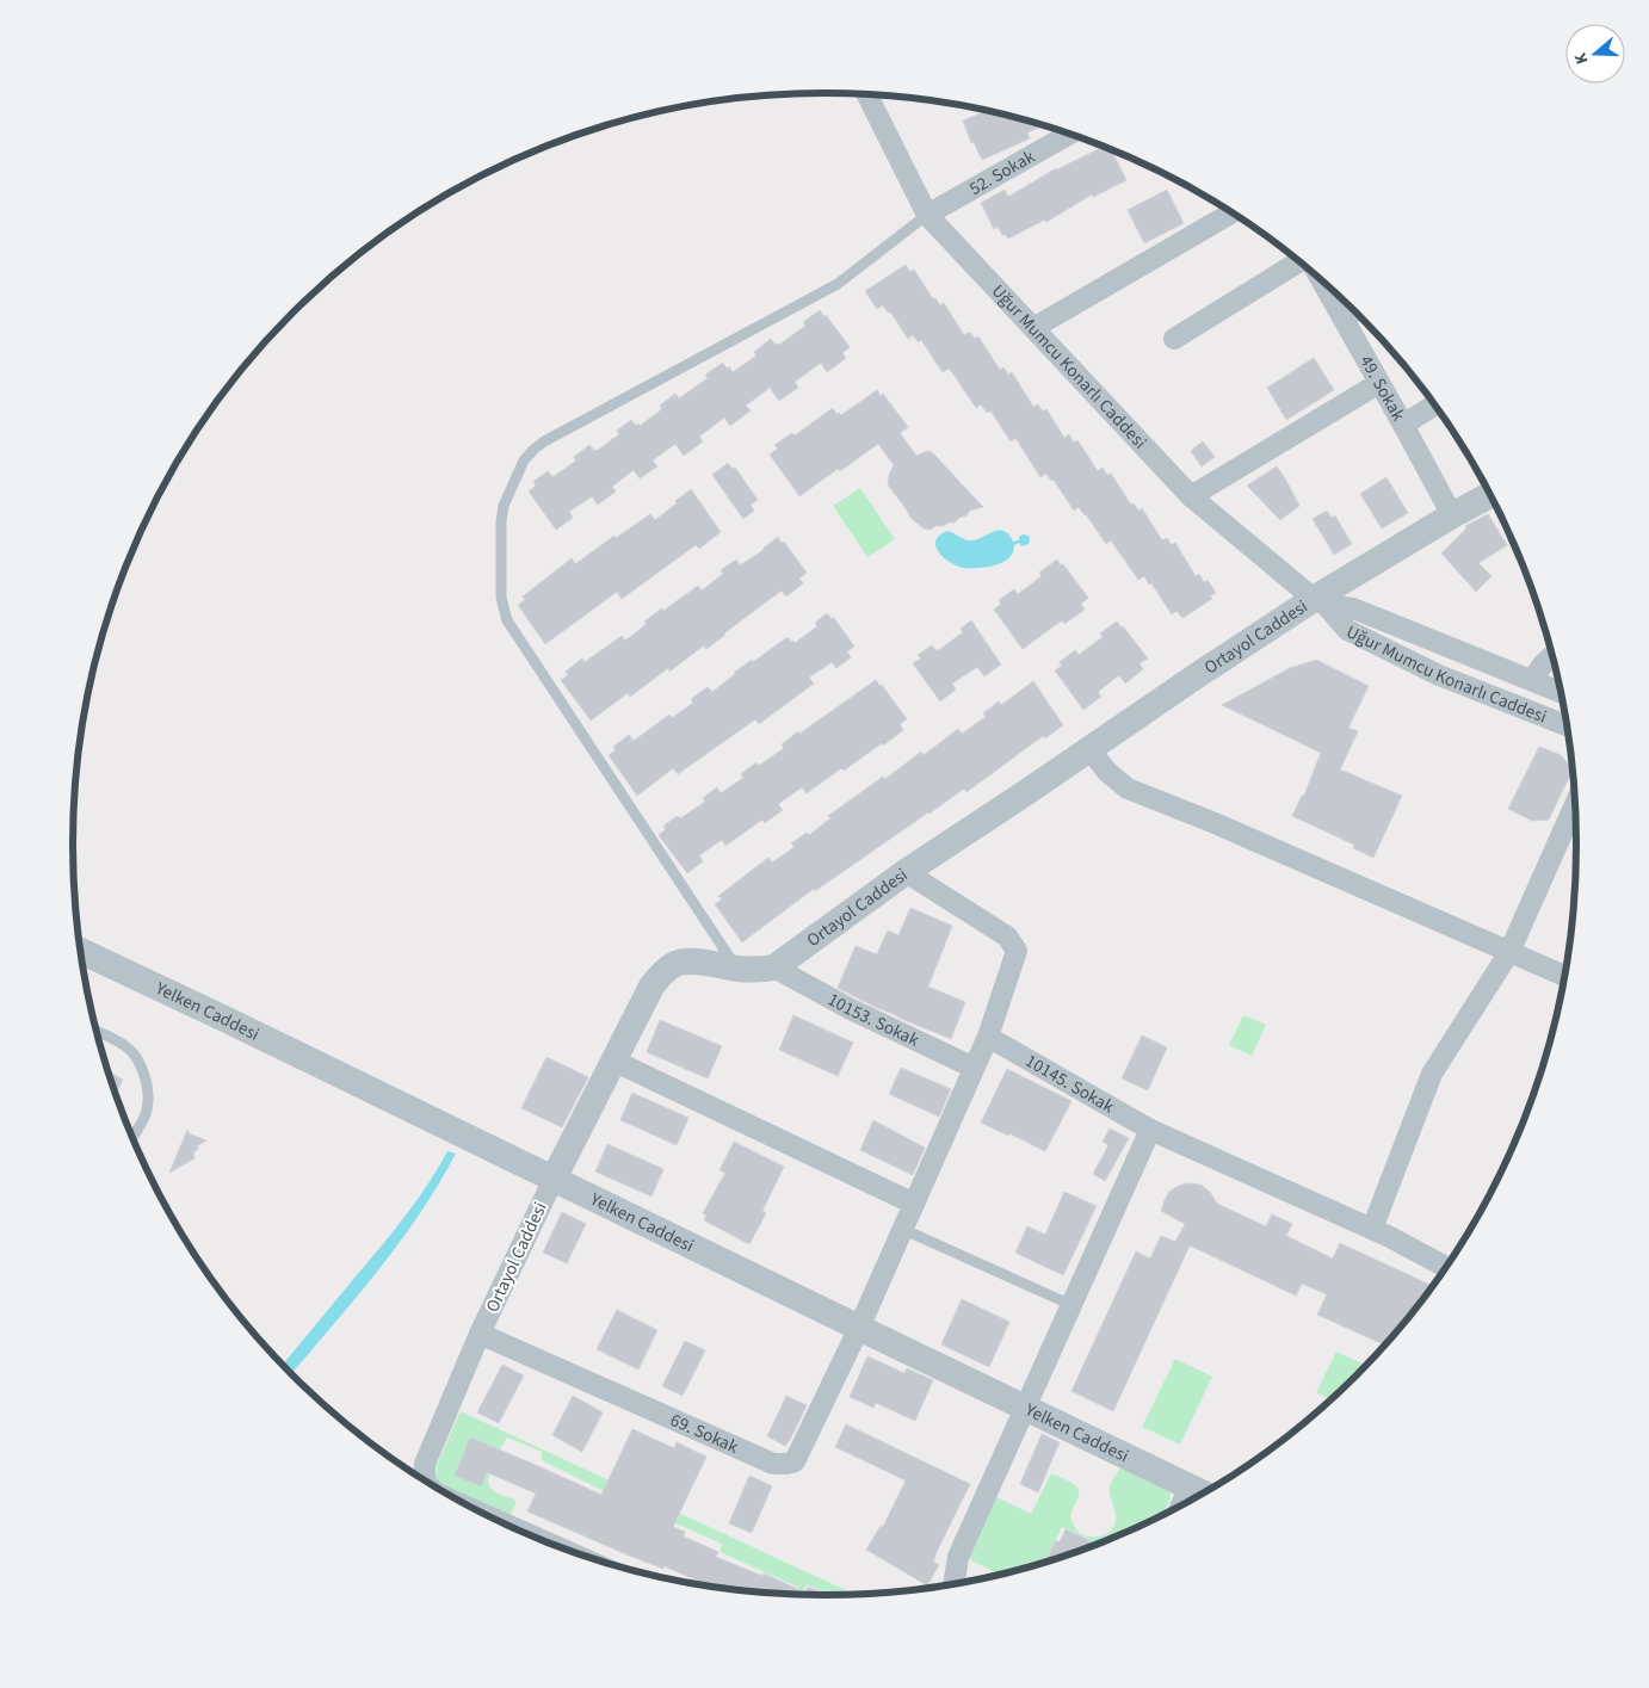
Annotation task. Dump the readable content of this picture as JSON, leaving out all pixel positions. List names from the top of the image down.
{
  "streets": {
    "street": [
      "52. Sokak",
      "Uğur Mumcu Konarlı Caddesi",
      "49. Sokak",
      "Ortayol Caddesi",
      "Yelken Caddesi",
      "10153. Sokak",
      "10145. Sokak",
      "69. Sokak"
    ]
  },
  "crossings": [
    ["52. Sokak", "Uğur Mumcu Konarlı Caddesi"],
    ["Uğur Mumcu Konarlı Caddesi", "Ortayol Caddesi"],
    ["49. Sokak", "Ortayol Caddesi"],
    ["Ortayol Caddesi", "Yelken Caddesi"],
    ["Ortayol Caddesi", "10153. Sokak"],
    ["Ortayol Caddesi", "69. Sokak"],
    ["Yelken Caddesi", "69. Sokak"],
    ["10153. Sokak", "69. Sokak"],
    ["10145. Sokak", "69. Sokak"]
  ],
  "north": "left"
}
